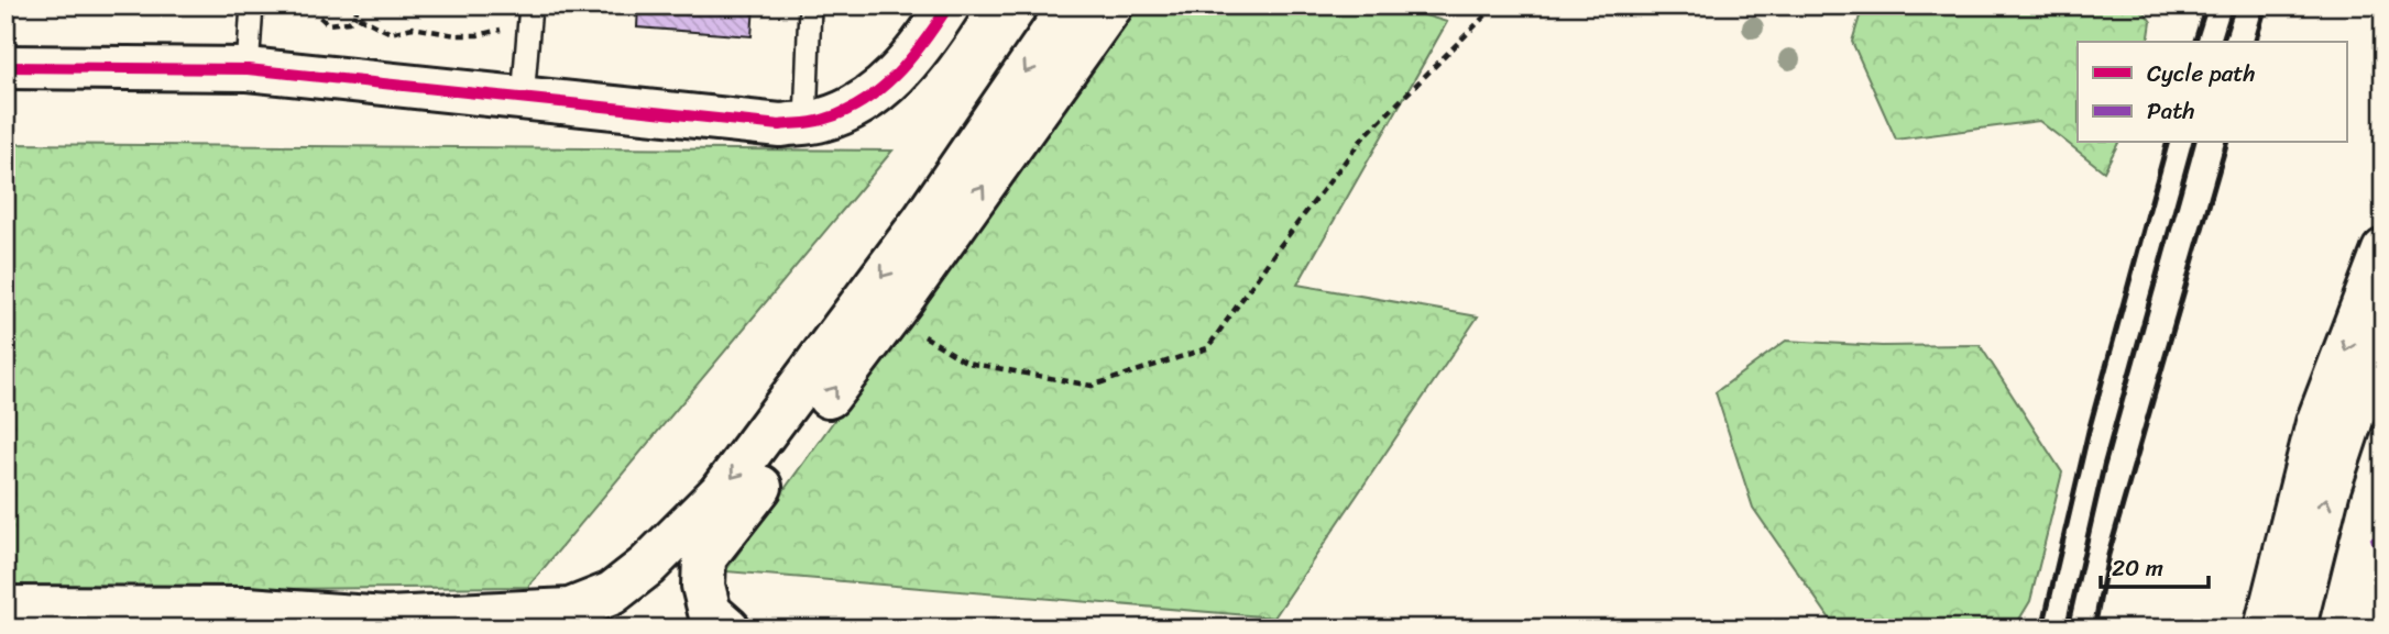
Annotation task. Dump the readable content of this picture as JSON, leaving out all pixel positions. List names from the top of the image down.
{
  "legend": ["Cycle path", "Path"],
  "scale_bar": "20 m"
}
